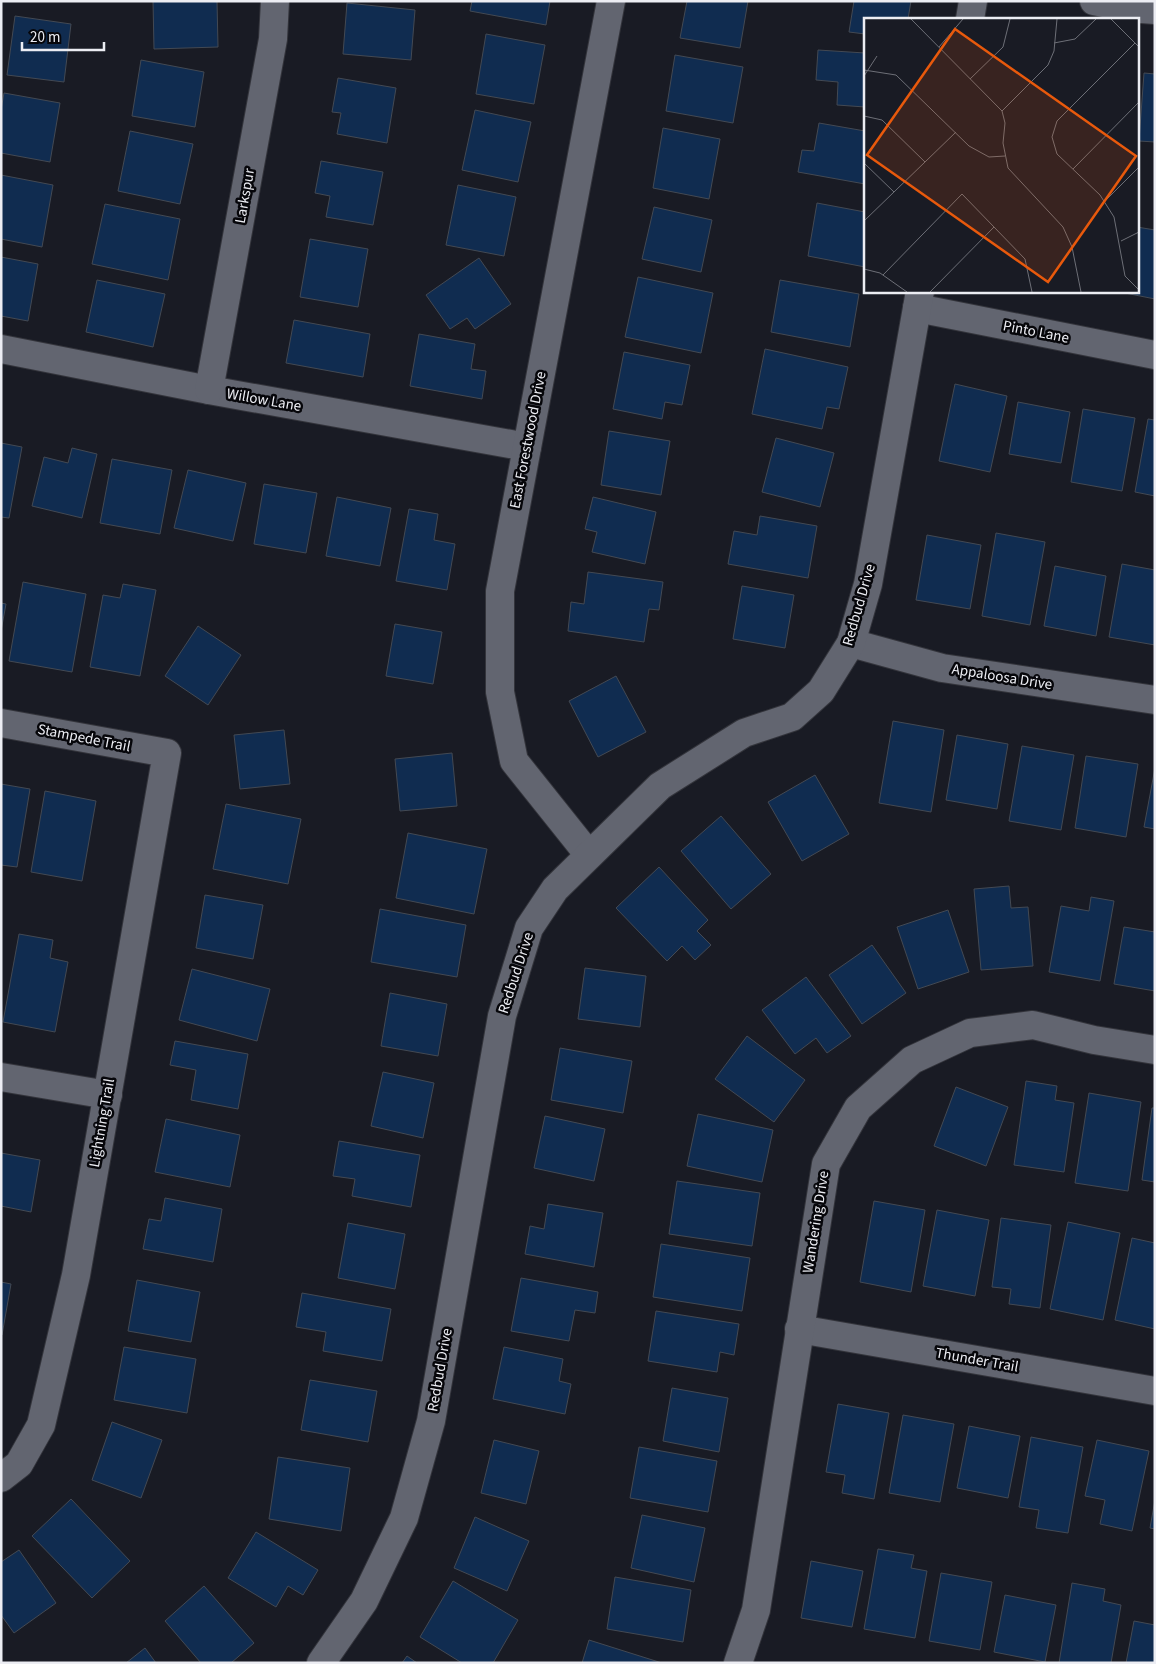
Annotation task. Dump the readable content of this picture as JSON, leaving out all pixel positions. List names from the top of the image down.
{
  "streets": {
    "street": [
      "Larkspur",
      "Pinto Lane",
      "Willow Lane",
      "East Forestwood Drive",
      "Redbud Drive",
      "Appaloosa Drive",
      "Stampede Trail",
      "Lightning Trail",
      "Wandering Drive",
      "Thunder Trail"
    ]
  },
  "crossings": [
    ["Larkspur", "Willow Lane"],
    ["Pinto Lane", "Redbud Drive"],
    ["Willow Lane", "East Forestwood Drive"],
    ["East Forestwood Drive", "Redbud Drive"],
    ["Redbud Drive", "Appaloosa Drive"],
    ["Stampede Trail", "Lightning Trail"],
    ["Wandering Drive", "Thunder Trail"]
  ],
  "scale_bar": "20 m"
}
